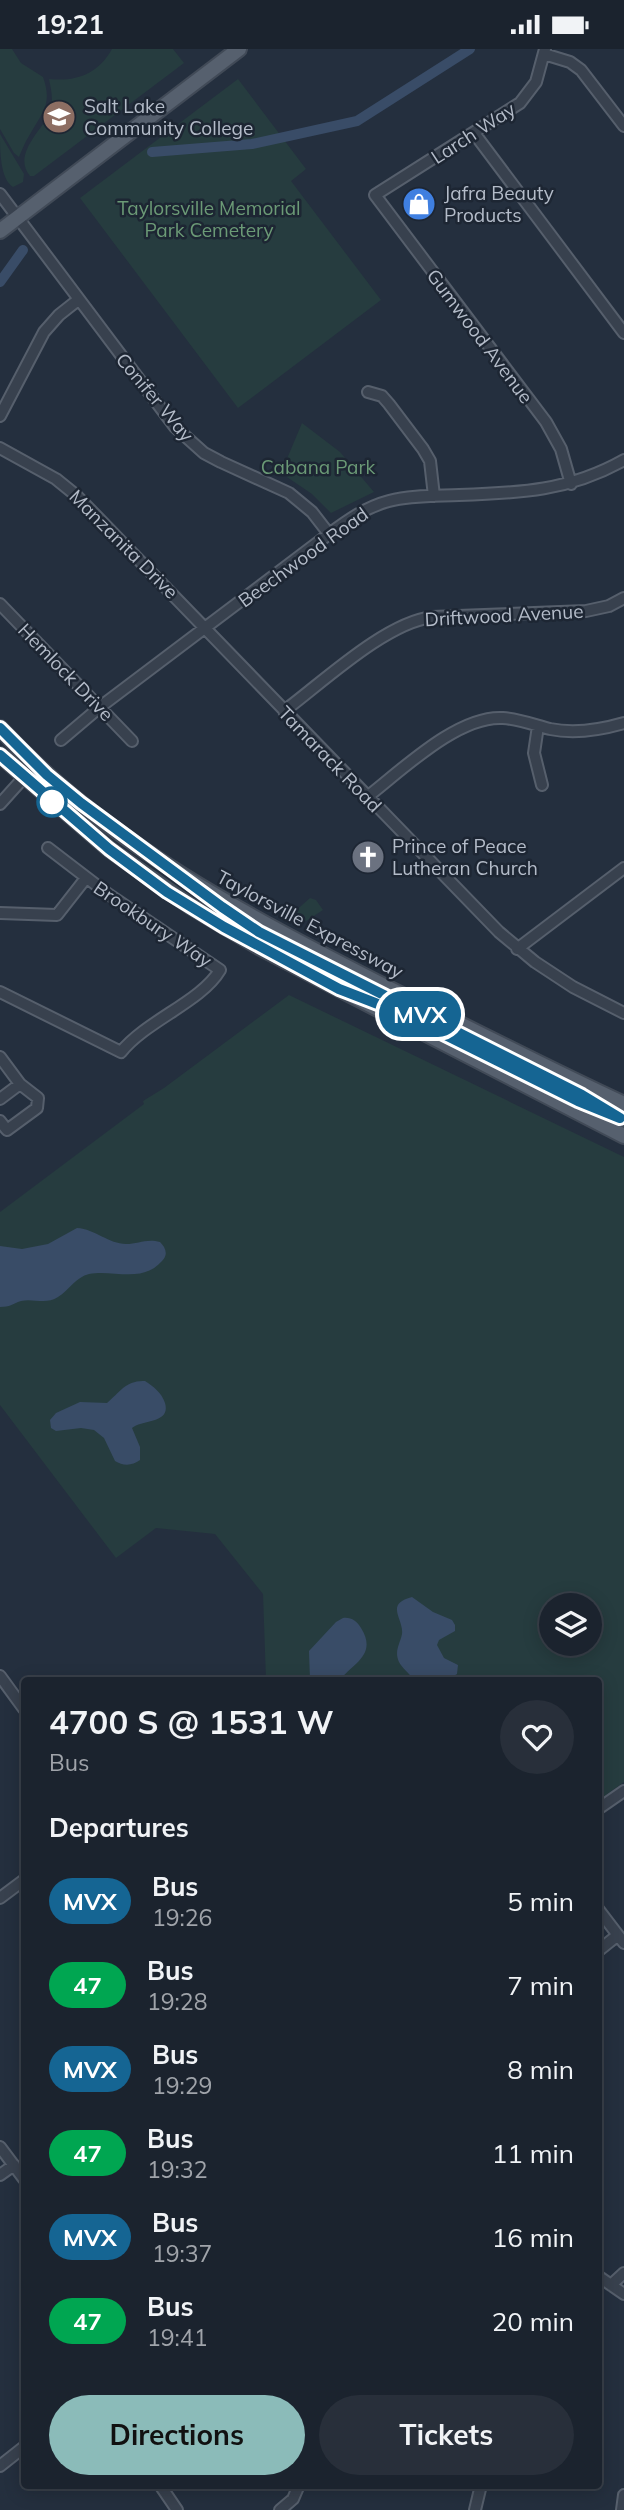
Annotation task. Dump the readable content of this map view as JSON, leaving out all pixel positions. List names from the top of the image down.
{
  "streets": {
    "main road": ["Taylorsville Expressway"],
    "street": [
      "Larch Way",
      "Gumwood Avenue",
      "Conifer Way",
      "Manzanita Drive",
      "Beechwood Road",
      "Driftwood Avenue",
      "Hemlock Drive",
      "Tamarack Road",
      "Brookbury Way"
    ]
  },
  "crossings": [
    ["Larch Way", "Gumwood Avenue"],
    ["Gumwood Avenue", "Beechwood Road"],
    ["Conifer Way", "Beechwood Road"],
    ["Manzanita Drive", "Beechwood Road"],
    ["Manzanita Drive", "Tamarack Road"],
    ["Beechwood Road", "Hemlock Drive"],
    ["Beechwood Road", "Tamarack Road"],
    ["Driftwood Avenue", "Tamarack Road"]
  ],
  "parks": ["Taylorsville Memorial Park Cemetery", "Cabana Park"],
  "places": {
    "school or university": ["Salt Lake Community College"],
    "shop": ["Jafra Beauty Products"],
    "church": ["Prince of Peace Lutheran Church"]
  },
  "lines": ["bus line MVX"],
  "page": {
    "status": "19:21",
    "on_map": "MVX",
    "heading": [
      ["4700 S @ 1531 W", "Bus"],
      "Departures"
    ],
    "list": [
      {
        "mark": "MVX",
        "name": "Bus",
        "note": "19:26",
        "value": "5 min"
      },
      {
        "mark": "47",
        "name": "Bus",
        "note": "19:28",
        "value": "7 min"
      },
      {
        "mark": "MVX",
        "name": "Bus",
        "note": "19:29",
        "value": "8 min"
      },
      {
        "mark": "47",
        "name": "Bus",
        "note": "19:32",
        "value": "11 min"
      },
      {
        "mark": "MVX",
        "name": "Bus",
        "note": "19:37",
        "value": "16 min"
      },
      {
        "mark": "47",
        "name": "Bus",
        "note": "19:41",
        "value": "20 min"
      }
    ],
    "buttons": ["Directions", "Tickets"]
  }
}
